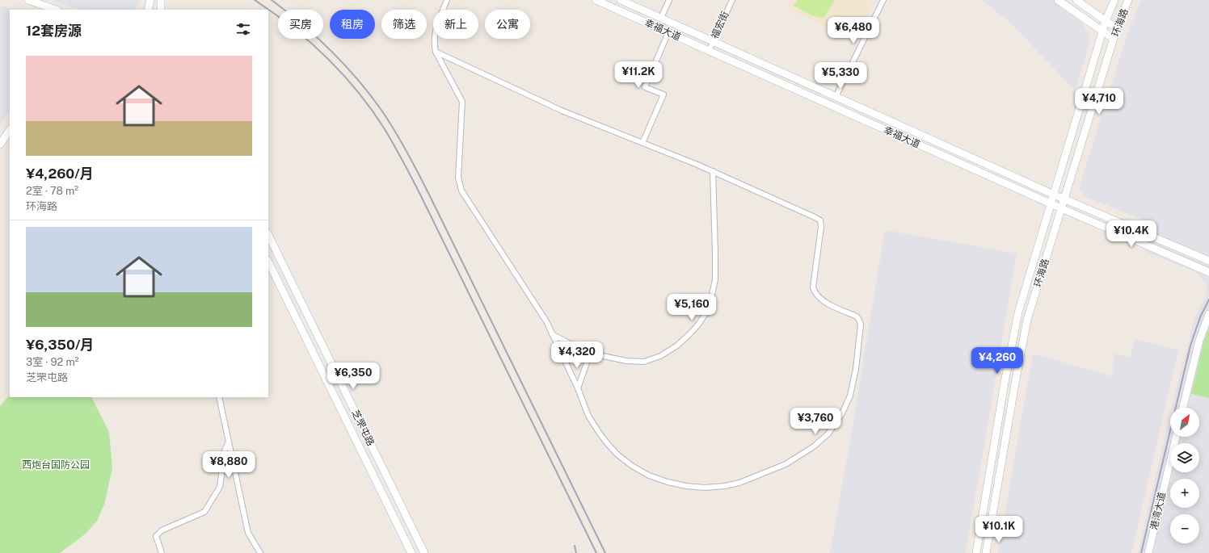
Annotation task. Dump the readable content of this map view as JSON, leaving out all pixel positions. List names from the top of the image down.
{
  "streets": {
    "main road": [
      "环海路",
      "幸福大道",
      "芝罘屯路",
      "港湾大道"
    ],
    "street": ["福宏街"]
  },
  "crossings": [
    ["环海路", "幸福大道"],
    ["福宏街", "幸福大道"]
  ],
  "parks": ["西炮台国防公园"],
  "north": "top right",
  "page": {
    "chip": [
      "买房",
      "租房",
      "筛选",
      "新上",
      "公寓"
    ],
    "heading": "12套房源",
    "price": [
      "¥6,480",
      "¥11.2K",
      "¥5,330",
      "¥4,710",
      "¥10.4K",
      "¥5,160",
      "¥4,320",
      "¥4,260",
      "¥6,350",
      "¥3,760",
      "¥8,880",
      "¥10.1K"
    ],
    "list": [
      {
        "name": "¥4,260/月",
        "note": "2室 · 78 m² · 环海路"
      },
      {
        "name": "¥6,350/月",
        "note": "3室 · 92 m² · 芝罘屯路"
      }
    ],
    "map_buttons": ["+", "−"]
  }
}
